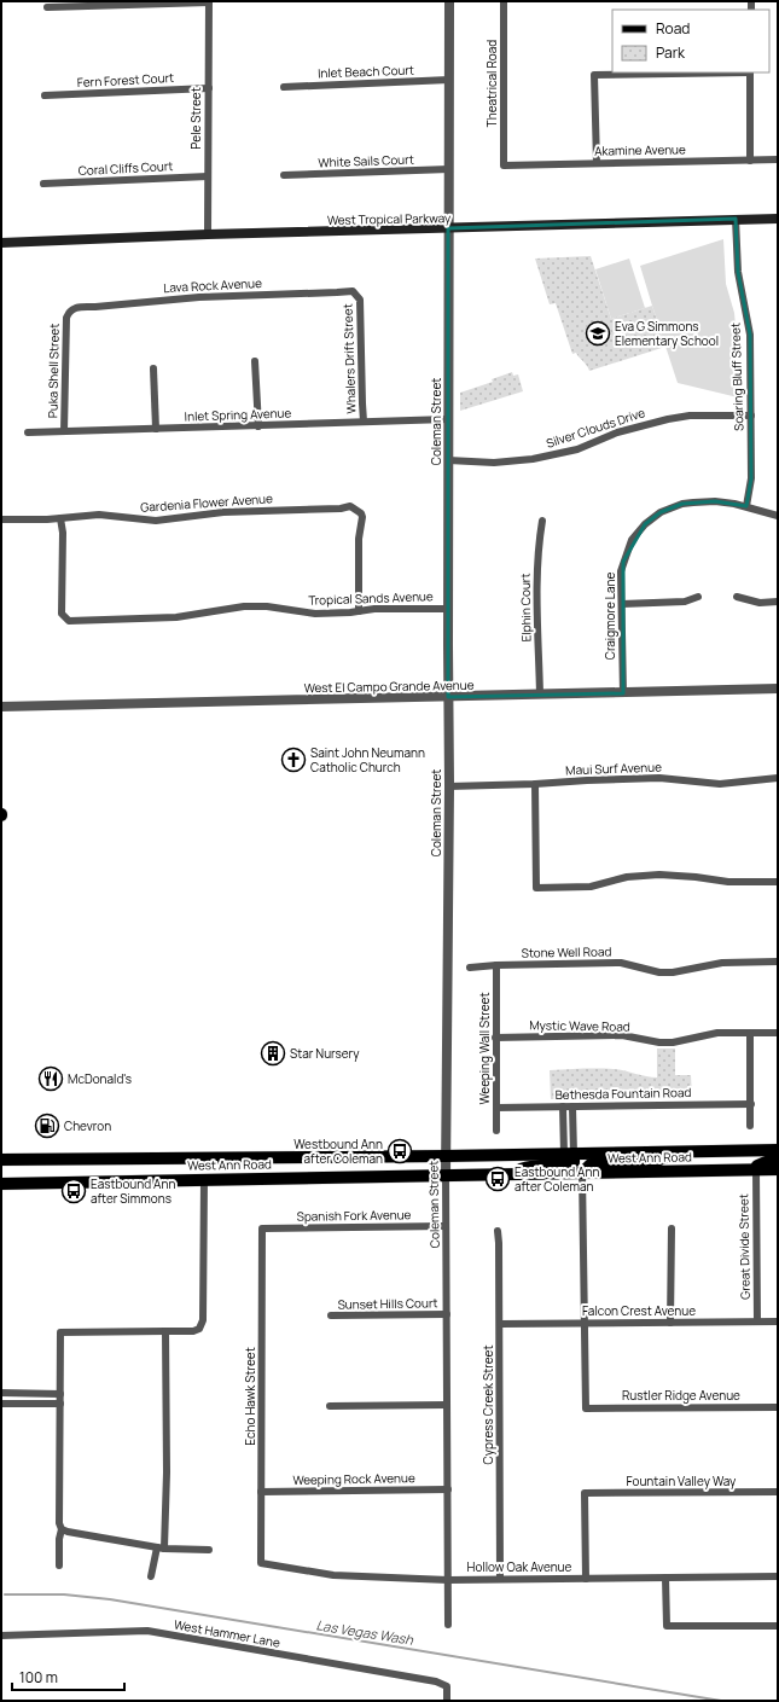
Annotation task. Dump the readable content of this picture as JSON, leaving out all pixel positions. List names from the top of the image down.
{
  "streets": {
    "main road": ["West Tropical Parkway", "West Ann Road"],
    "street": [
      "Inlet Beach Court",
      "Fern Forest Court",
      "Theatrical Road",
      "Pele Street",
      "Akamine Avenue",
      "White Sails Court",
      "Coral Cliffs Court",
      "Lava Rock Avenue",
      "Whalers Drift Street",
      "Puka Shell Street",
      "Soaring Bluff Street",
      "Inlet Spring Avenue",
      "Coleman Street",
      "Silver Clouds Drive",
      "Gardenia Flower Avenue",
      "Tropical Sands Avenue",
      "Elphin Court",
      "Craigmore Lane",
      "West El Campo Grande Avenue",
      "Maui Surf Avenue",
      "Stone Well Road",
      "Mystic Wave Road",
      "Weeping Wall Street",
      "Bethesda Fountain Road",
      "Spanish Fork Avenue",
      "Great Divide Street",
      "Sunset Hills Court",
      "Falcon Crest Avenue",
      "Rustler Ridge Avenue",
      "Echo Hawk Street",
      "Cypress Creek Street",
      "Weeping Rock Avenue",
      "Fountain Valley Way",
      "Hollow Oak Avenue",
      "West Hammer Lane"
    ]
  },
  "crossings": [
    ["Inlet Beach Court", "Coleman Street"],
    ["Fern Forest Court", "Pele Street"],
    ["Theatrical Road", "Akamine Avenue"],
    ["Pele Street", "Coral Cliffs Court"],
    ["Pele Street", "West Tropical Parkway"],
    ["White Sails Court", "Coleman Street"],
    ["West Tropical Parkway", "Soaring Bluff Street"],
    ["West Tropical Parkway", "Coleman Street"],
    ["Lava Rock Avenue", "Whalers Drift Street"],
    ["Lava Rock Avenue", "Puka Shell Street"],
    ["Whalers Drift Street", "Inlet Spring Avenue"],
    ["Puka Shell Street", "Inlet Spring Avenue"],
    ["Soaring Bluff Street", "Silver Clouds Drive"],
    ["Soaring Bluff Street", "Craigmore Lane"],
    ["Inlet Spring Avenue", "Coleman Street"],
    ["Coleman Street", "Silver Clouds Drive"],
    ["Coleman Street", "Tropical Sands Avenue"],
    ["Coleman Street", "West El Campo Grande Avenue"],
    ["Coleman Street", "Maui Surf Avenue"],
    ["Coleman Street", "West Ann Road"],
    ["Coleman Street", "Spanish Fork Avenue"],
    ["Coleman Street", "Sunset Hills Court"],
    ["Coleman Street", "Weeping Rock Avenue"],
    ["Coleman Street", "Hollow Oak Avenue"],
    ["Gardenia Flower Avenue", "Tropical Sands Avenue"],
    ["Elphin Court", "West El Campo Grande Avenue"],
    ["Craigmore Lane", "West El Campo Grande Avenue"],
    ["Stone Well Road", "Weeping Wall Street"],
    ["Mystic Wave Road", "Weeping Wall Street"],
    ["Weeping Wall Street", "Bethesda Fountain Road"],
    ["West Ann Road", "Great Divide Street"],
    ["Spanish Fork Avenue", "Echo Hawk Street"],
    ["Great Divide Street", "Falcon Crest Avenue"],
    ["Falcon Crest Avenue", "Rustler Ridge Avenue"],
    ["Falcon Crest Avenue", "Cypress Creek Street"],
    ["Echo Hawk Street", "Weeping Rock Avenue"],
    ["Echo Hawk Street", "Hollow Oak Avenue"],
    ["Cypress Creek Street", "Hollow Oak Avenue"],
    ["Fountain Valley Way", "Hollow Oak Avenue"]
  ],
  "water": ["Las Vegas Wash"],
  "places": {
    "school or university": ["Eva G Simmons Elementary School"],
    "church": ["Saint John Neumann Catholic Church"],
    "building": ["Star Nursery"],
    "restaurant": ["McDonald's"],
    "fuel station": ["Chevron"],
    "bus stop": ["Westbound Ann after Coleman", "Eastbound Ann after Coleman", "Eastbound Ann after Simmons"]
  },
  "legend": ["Road", "Park"],
  "scale_bar": "100 m"
}
